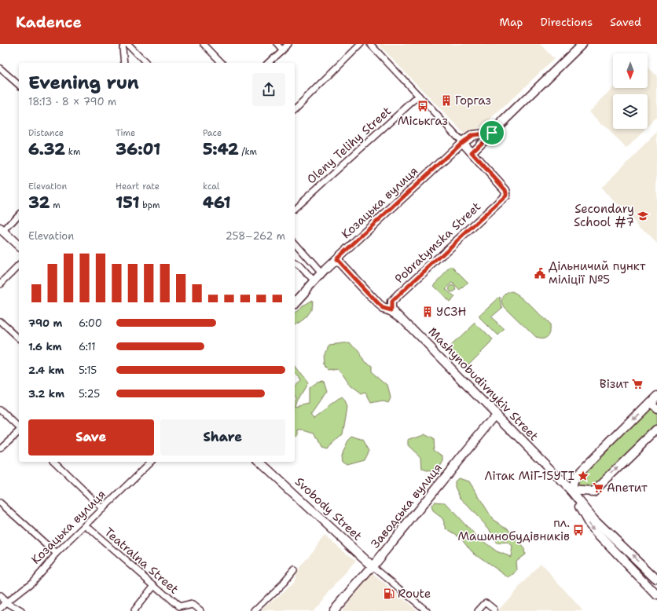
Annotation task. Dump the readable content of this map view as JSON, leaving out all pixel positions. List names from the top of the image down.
{
  "streets": {
    "street": [
      "Oleny Telihy Street",
      "Козацька вулиця",
      "Pobratymska Street",
      "Mashynobudivnykiv Street",
      "Заводська вулиця",
      "Svobody Street",
      "Teatralna Street"
    ]
  },
  "crossings": [
    ["Козацька вулиця", "Mashynobudivnykiv Street"],
    ["Козацька вулиця", "Teatralna Street"],
    ["Pobratymska Street", "Mashynobudivnykiv Street"],
    ["Mashynobudivnykiv Street", "Заводська вулиця"],
    ["Заводська вулиця", "Svobody Street"]
  ],
  "places": {
    "building": ["Горгаз", "УСЗН"],
    "bus stop": ["Міськгаз", "пл. Машинобудівників"],
    "school or university": ["Secondary School #7"],
    "public building": ["Дільничий пункт міліції №5"],
    "supermarket": ["Візит", "Апетит"],
    "place": ["Літак МіГ-15УТІ"],
    "fuel station": ["Route"]
  },
  "north": "bottom",
  "page": {
    "header": "Kadence",
    "nav": ["Map", "Directions", "Saved"],
    "heading": ["Evening run", "18:13 · 8 × 790 m"],
    "stats": [
      ["Distance", "6.32 km"],
      ["Time", "36:01"],
      ["Pace", "5:42 /km"],
      ["Elevation", "32 m"],
      ["Heart rate", "151 bpm"],
      ["kcal", "461"]
    ],
    "chart": ["Elevation", "258–262 m"],
    "list": [
      {
        "name": "790 m",
        "note": "6:00"
      },
      {
        "name": "1.6 km",
        "note": "6:11"
      },
      {
        "name": "2.4 km",
        "note": "5:15"
      },
      {
        "name": "3.2 km",
        "note": "5:25"
      }
    ],
    "buttons": ["Save", "Share"]
  }
}
